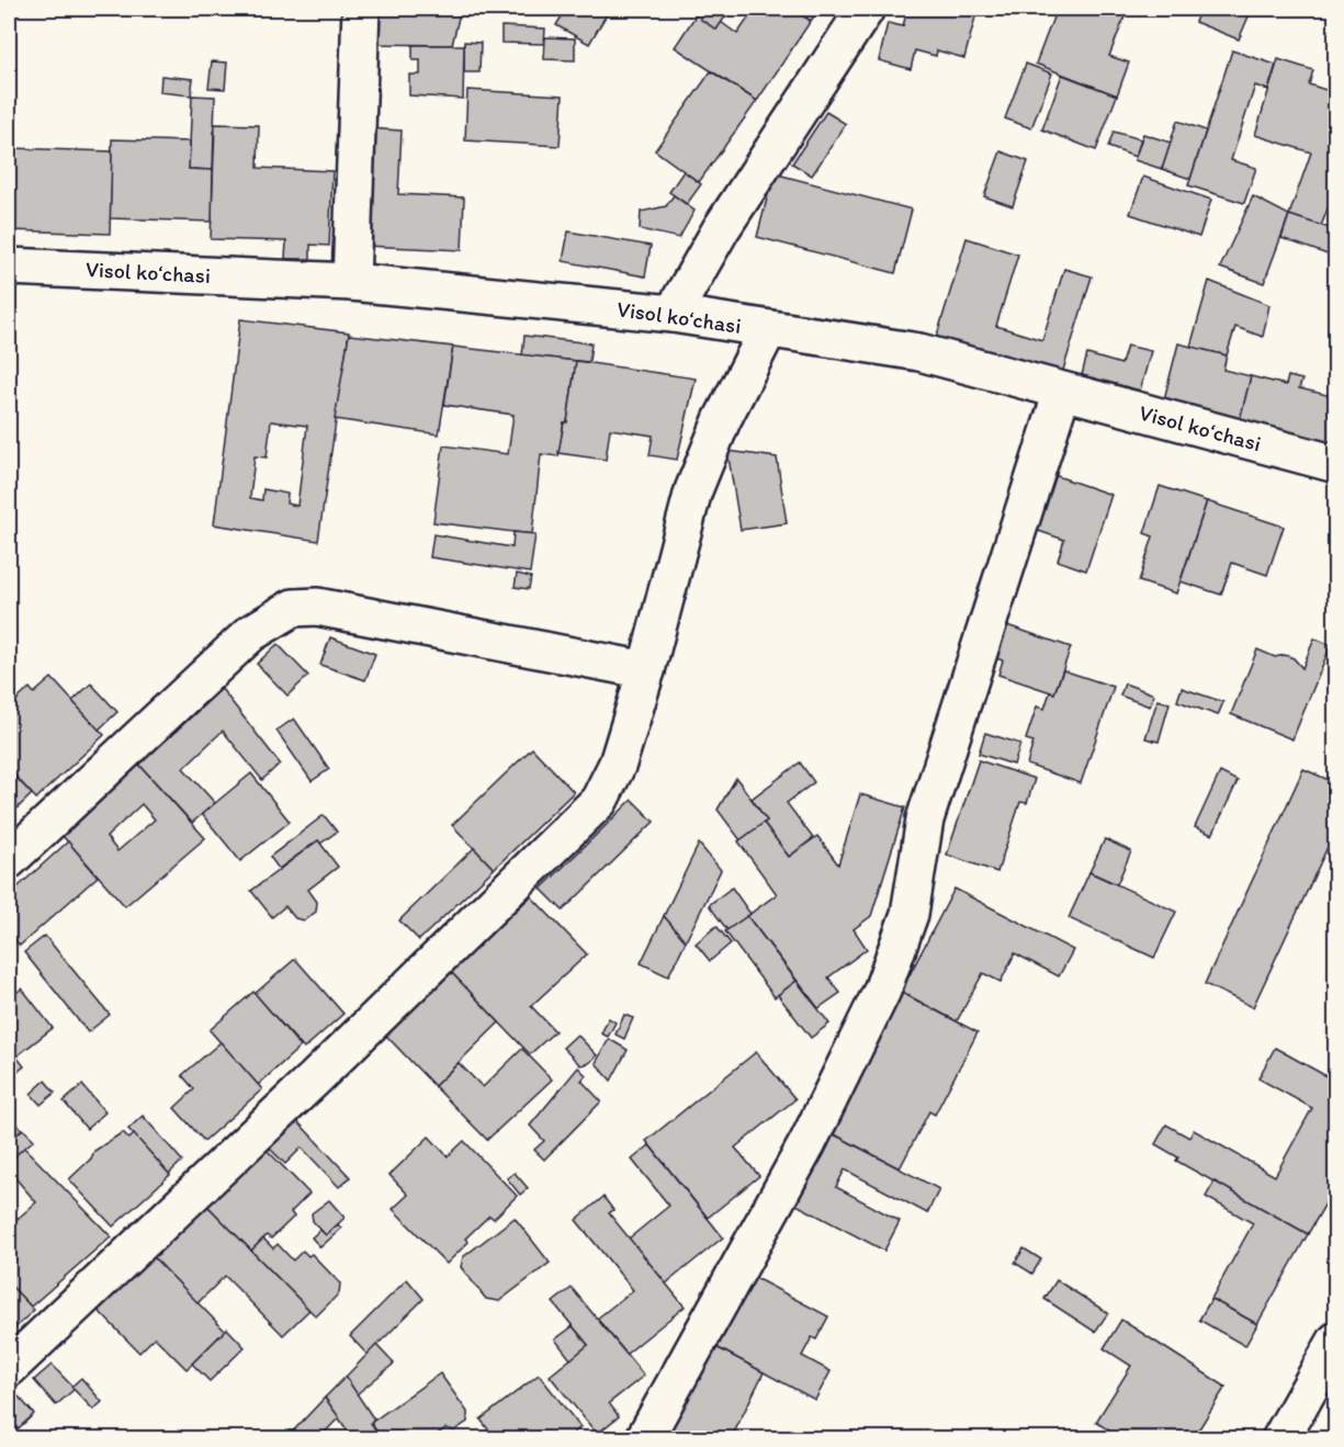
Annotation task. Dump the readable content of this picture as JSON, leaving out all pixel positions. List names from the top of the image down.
{
  "streets": {
    "street": ["Visol koʻchasi"]
  }
}
